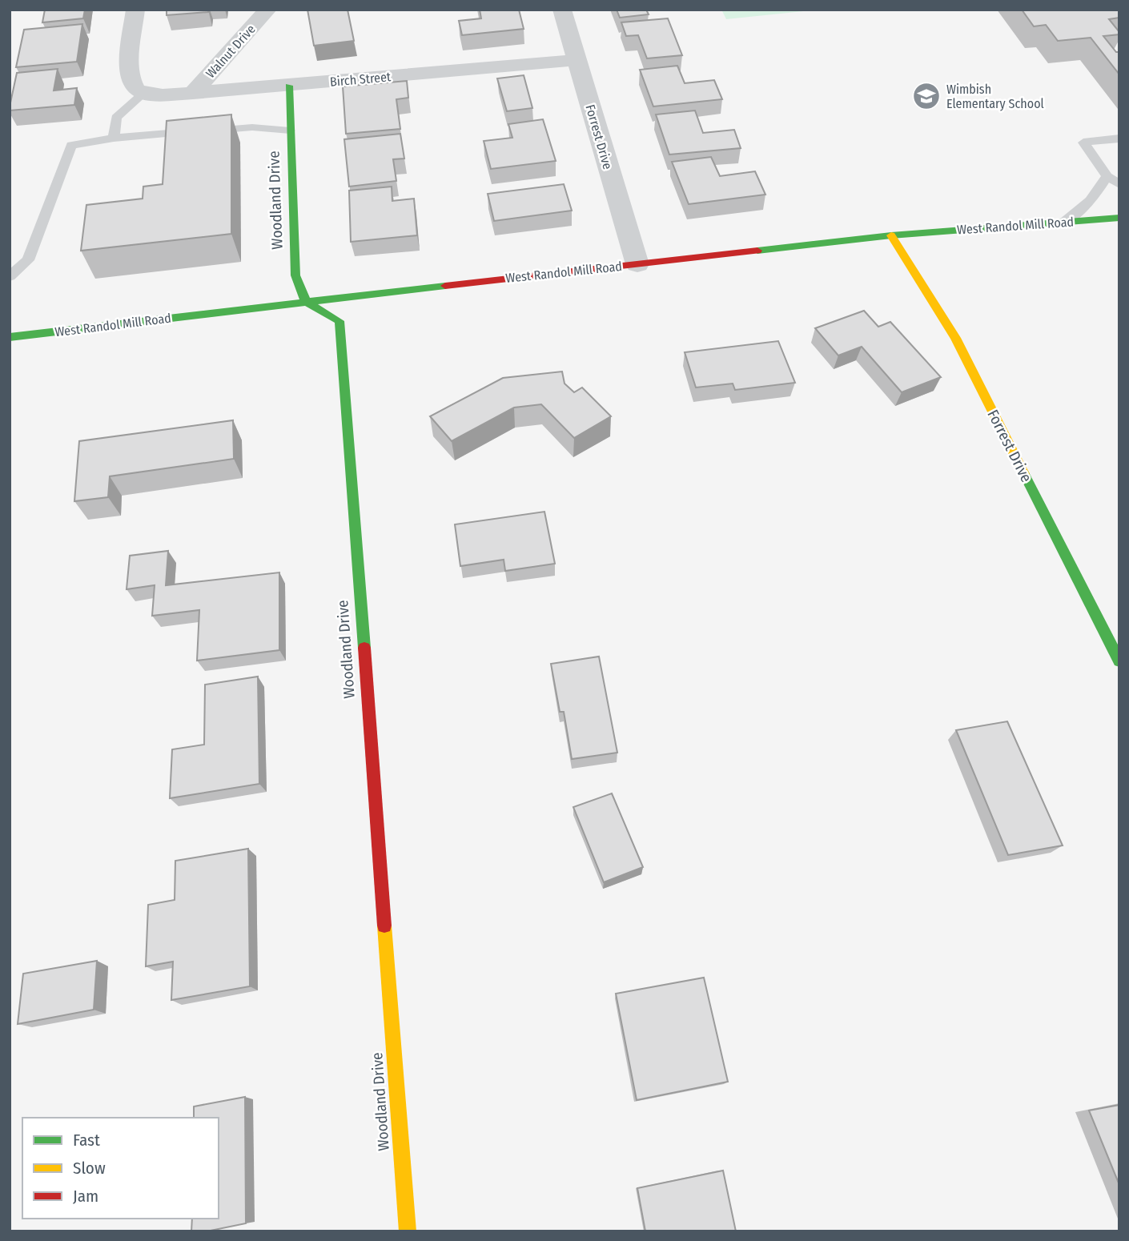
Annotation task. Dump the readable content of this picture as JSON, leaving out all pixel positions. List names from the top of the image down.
{
  "streets": {
    "street": [
      "Walnut Drive",
      "Birch Street",
      "Forrest Drive",
      "Woodland Drive",
      "West Randol Mill Road"
    ]
  },
  "crossings": [
    ["Walnut Drive", "Birch Street"],
    ["Birch Street", "Forrest Drive"],
    ["Birch Street", "Woodland Drive"],
    ["Forrest Drive", "West Randol Mill Road"],
    ["Woodland Drive", "West Randol Mill Road"]
  ],
  "places": {
    "school or university": ["Wimbish Elementary School"]
  },
  "legend": ["Fast", "Slow", "Jam"]
}
